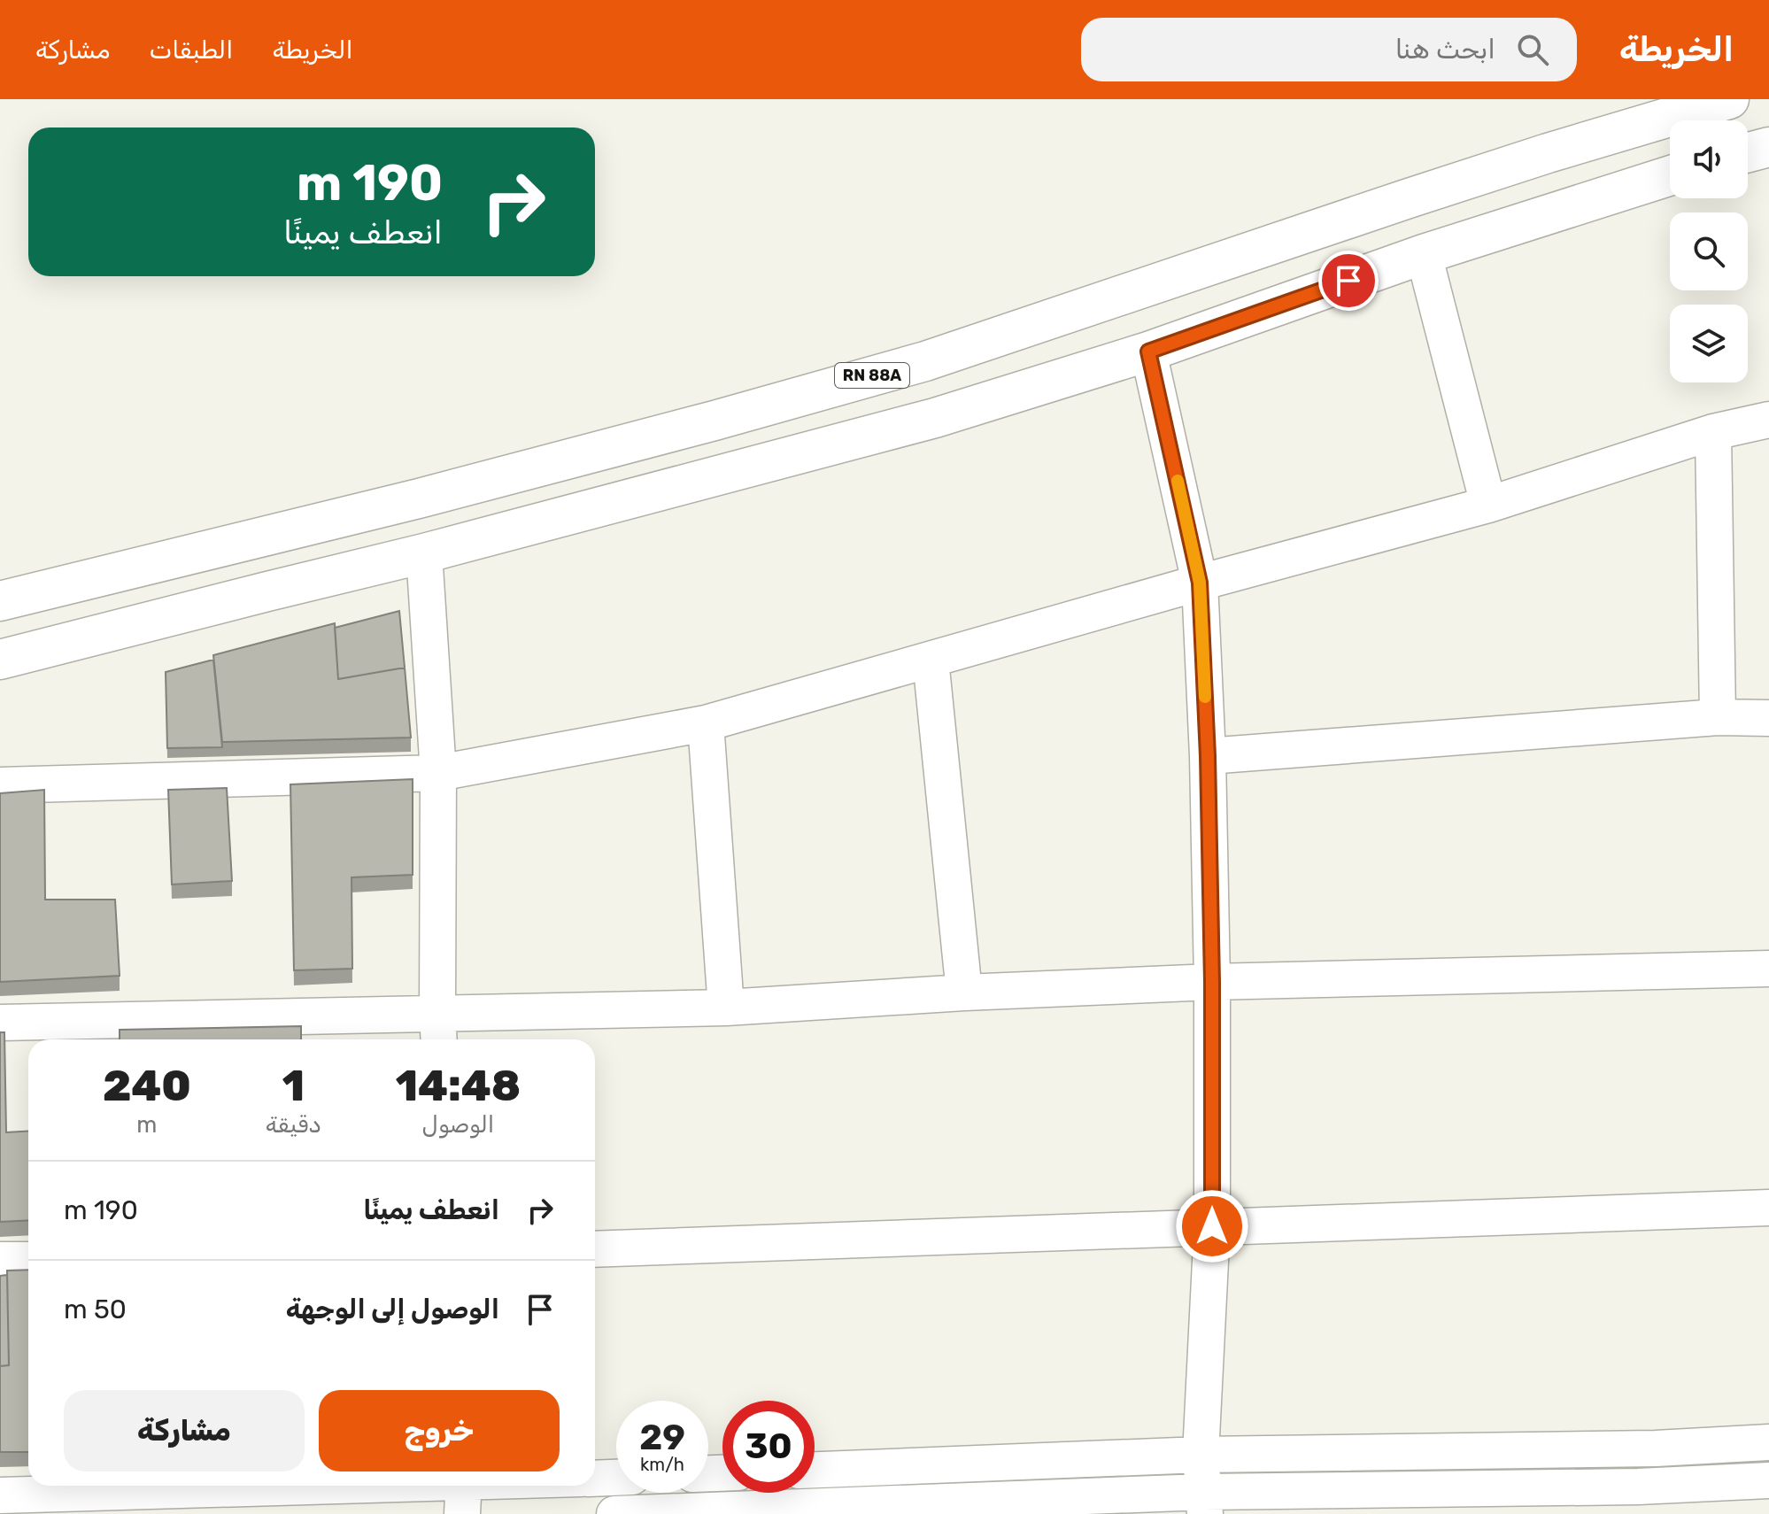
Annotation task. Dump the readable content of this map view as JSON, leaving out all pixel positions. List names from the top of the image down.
{
  "streets": {
    "highway": ["RN 88A"]
  },
  "page": {
    "header": "الخريطة",
    "search": "ابحث هنا",
    "nav": ["الخريطة", "الطبقات", "مشاركة"],
    "turn": ["190 m", "انعطف يمينًا"],
    "eta": [
      "14:48",
      "الوصول",
      "1",
      "دقيقة",
      "240",
      "m"
    ],
    "list": [
      {
        "name": "انعطف يمينًا",
        "value": "190 m"
      },
      {
        "name": "الوصول إلى الوجهة",
        "value": "50 m"
      }
    ],
    "buttons": ["خروج", "مشاركة"],
    "speed": "29 km/h",
    "limit": "30"
  }
}
